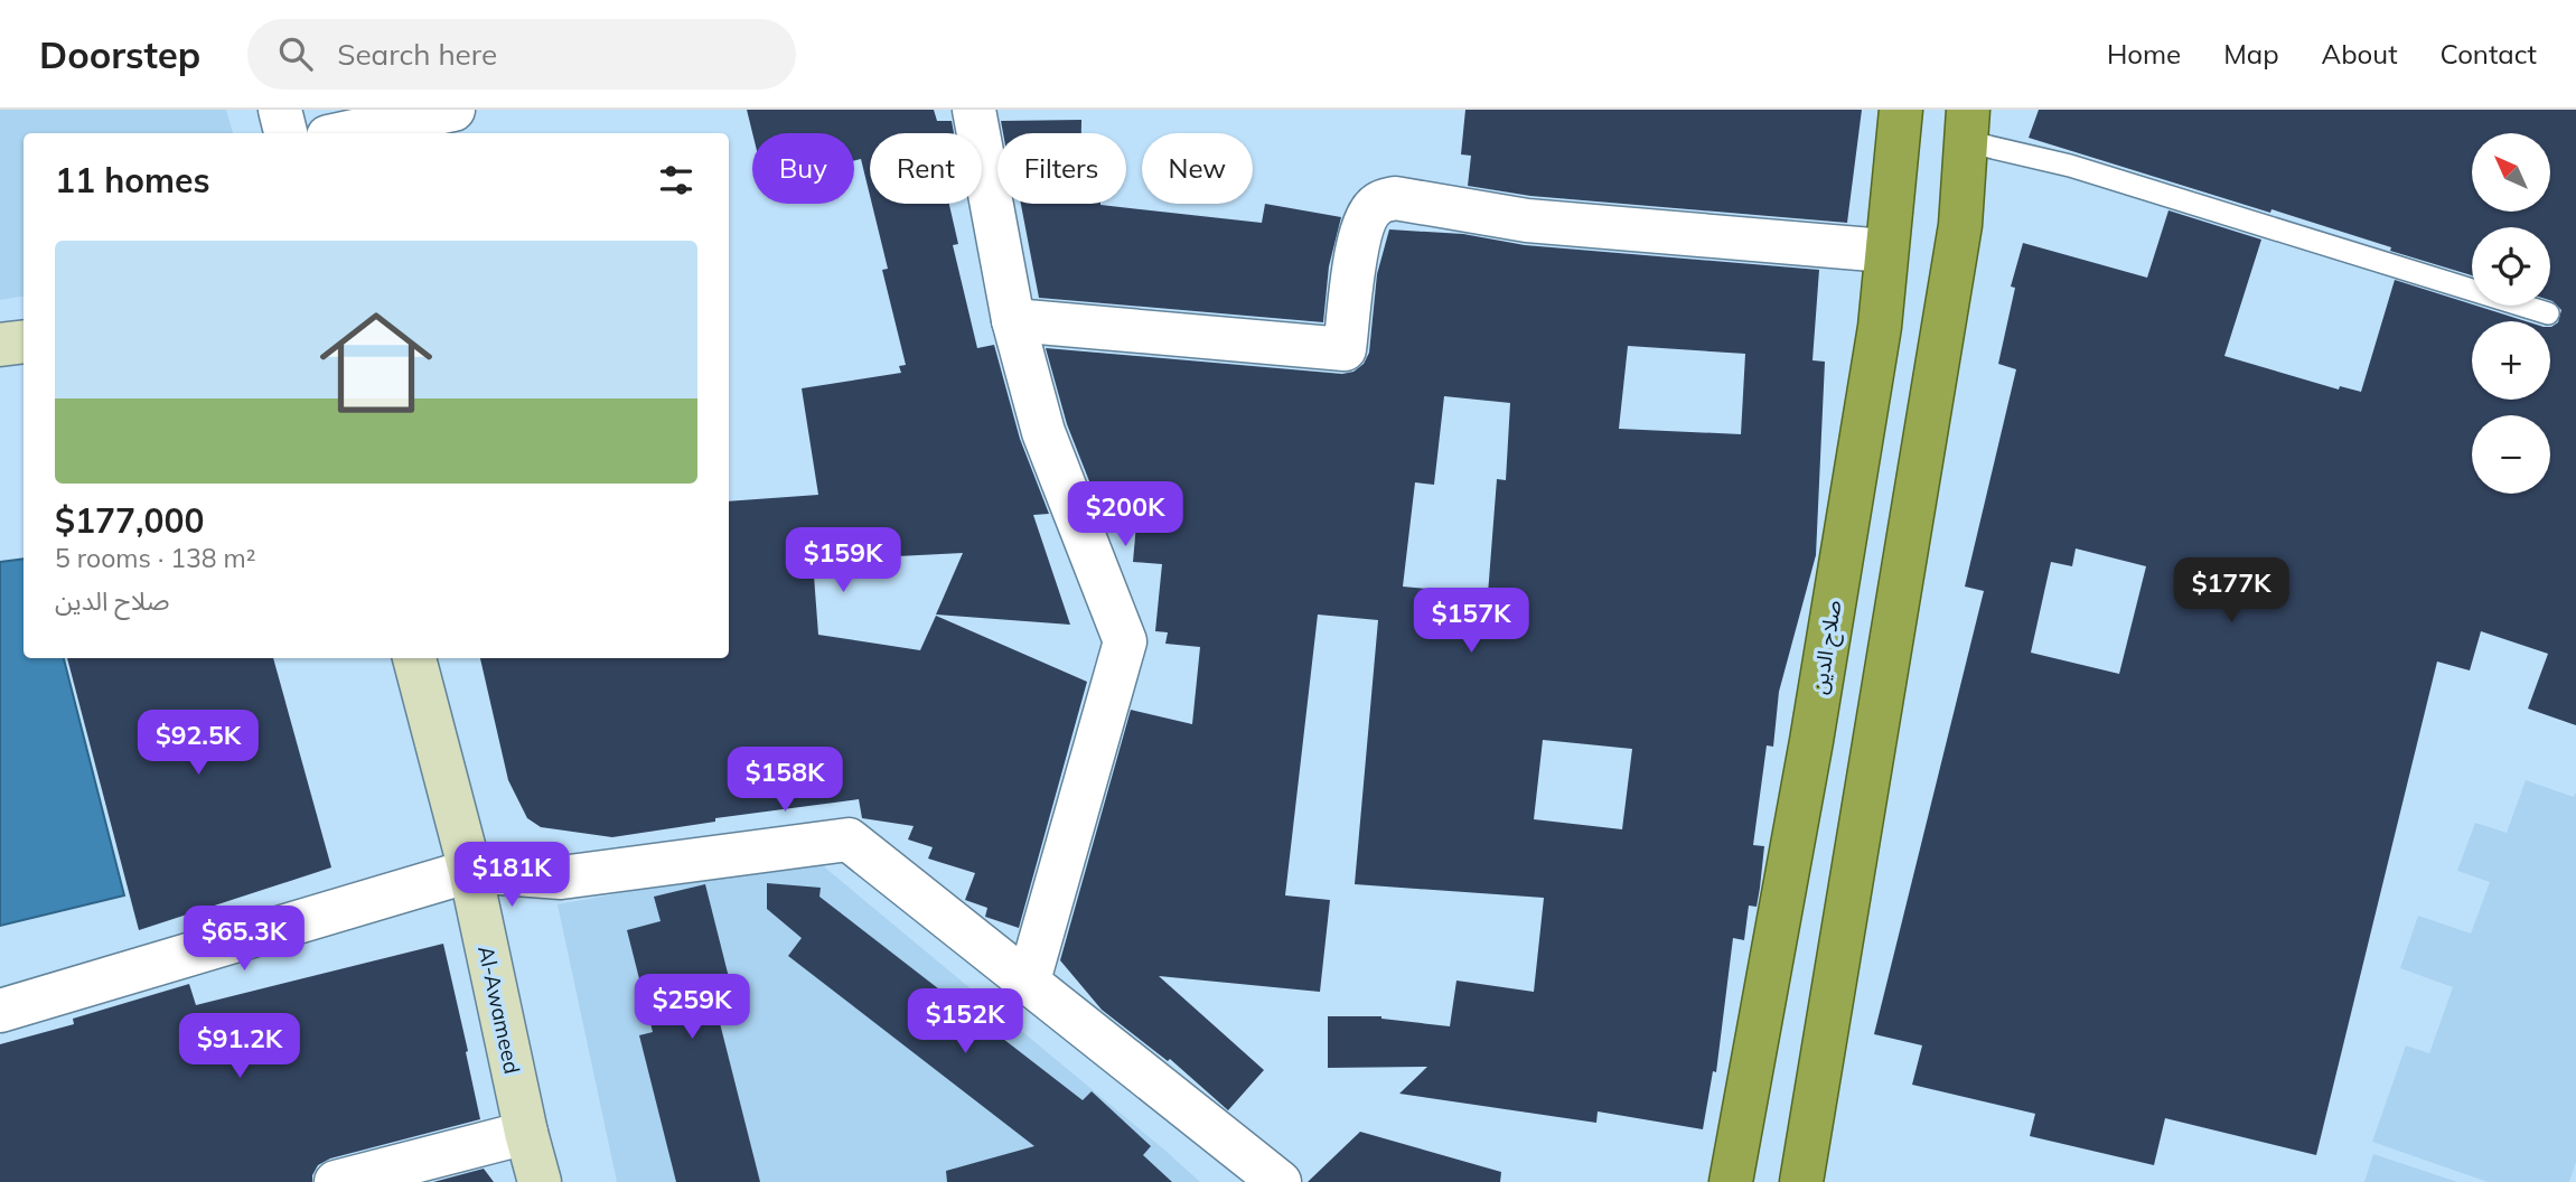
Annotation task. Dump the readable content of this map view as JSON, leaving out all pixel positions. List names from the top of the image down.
{
  "streets": {
    "highway": ["صلاح الدين"],
    "main road": ["Al-Awameed"]
  },
  "north": "top left",
  "page": {
    "header": "Doorstep",
    "search": "Search here",
    "nav": [
      "Home",
      "Map",
      "About",
      "Contact"
    ],
    "map_buttons": ["+", "−"],
    "chip": [
      "Buy",
      "Rent",
      "Filters",
      "New"
    ],
    "heading": "11 homes",
    "list": [
      {
        "name": "$177,000",
        "note": "5 rooms · 138 m² · صلاح الدين"
      }
    ],
    "price": [
      "$200K",
      "$159K",
      "$177K",
      "$157K",
      "$92.5K",
      "$158K",
      "$181K",
      "$65.3K",
      "$259K",
      "$152K",
      "$91.2K"
    ]
  }
}
